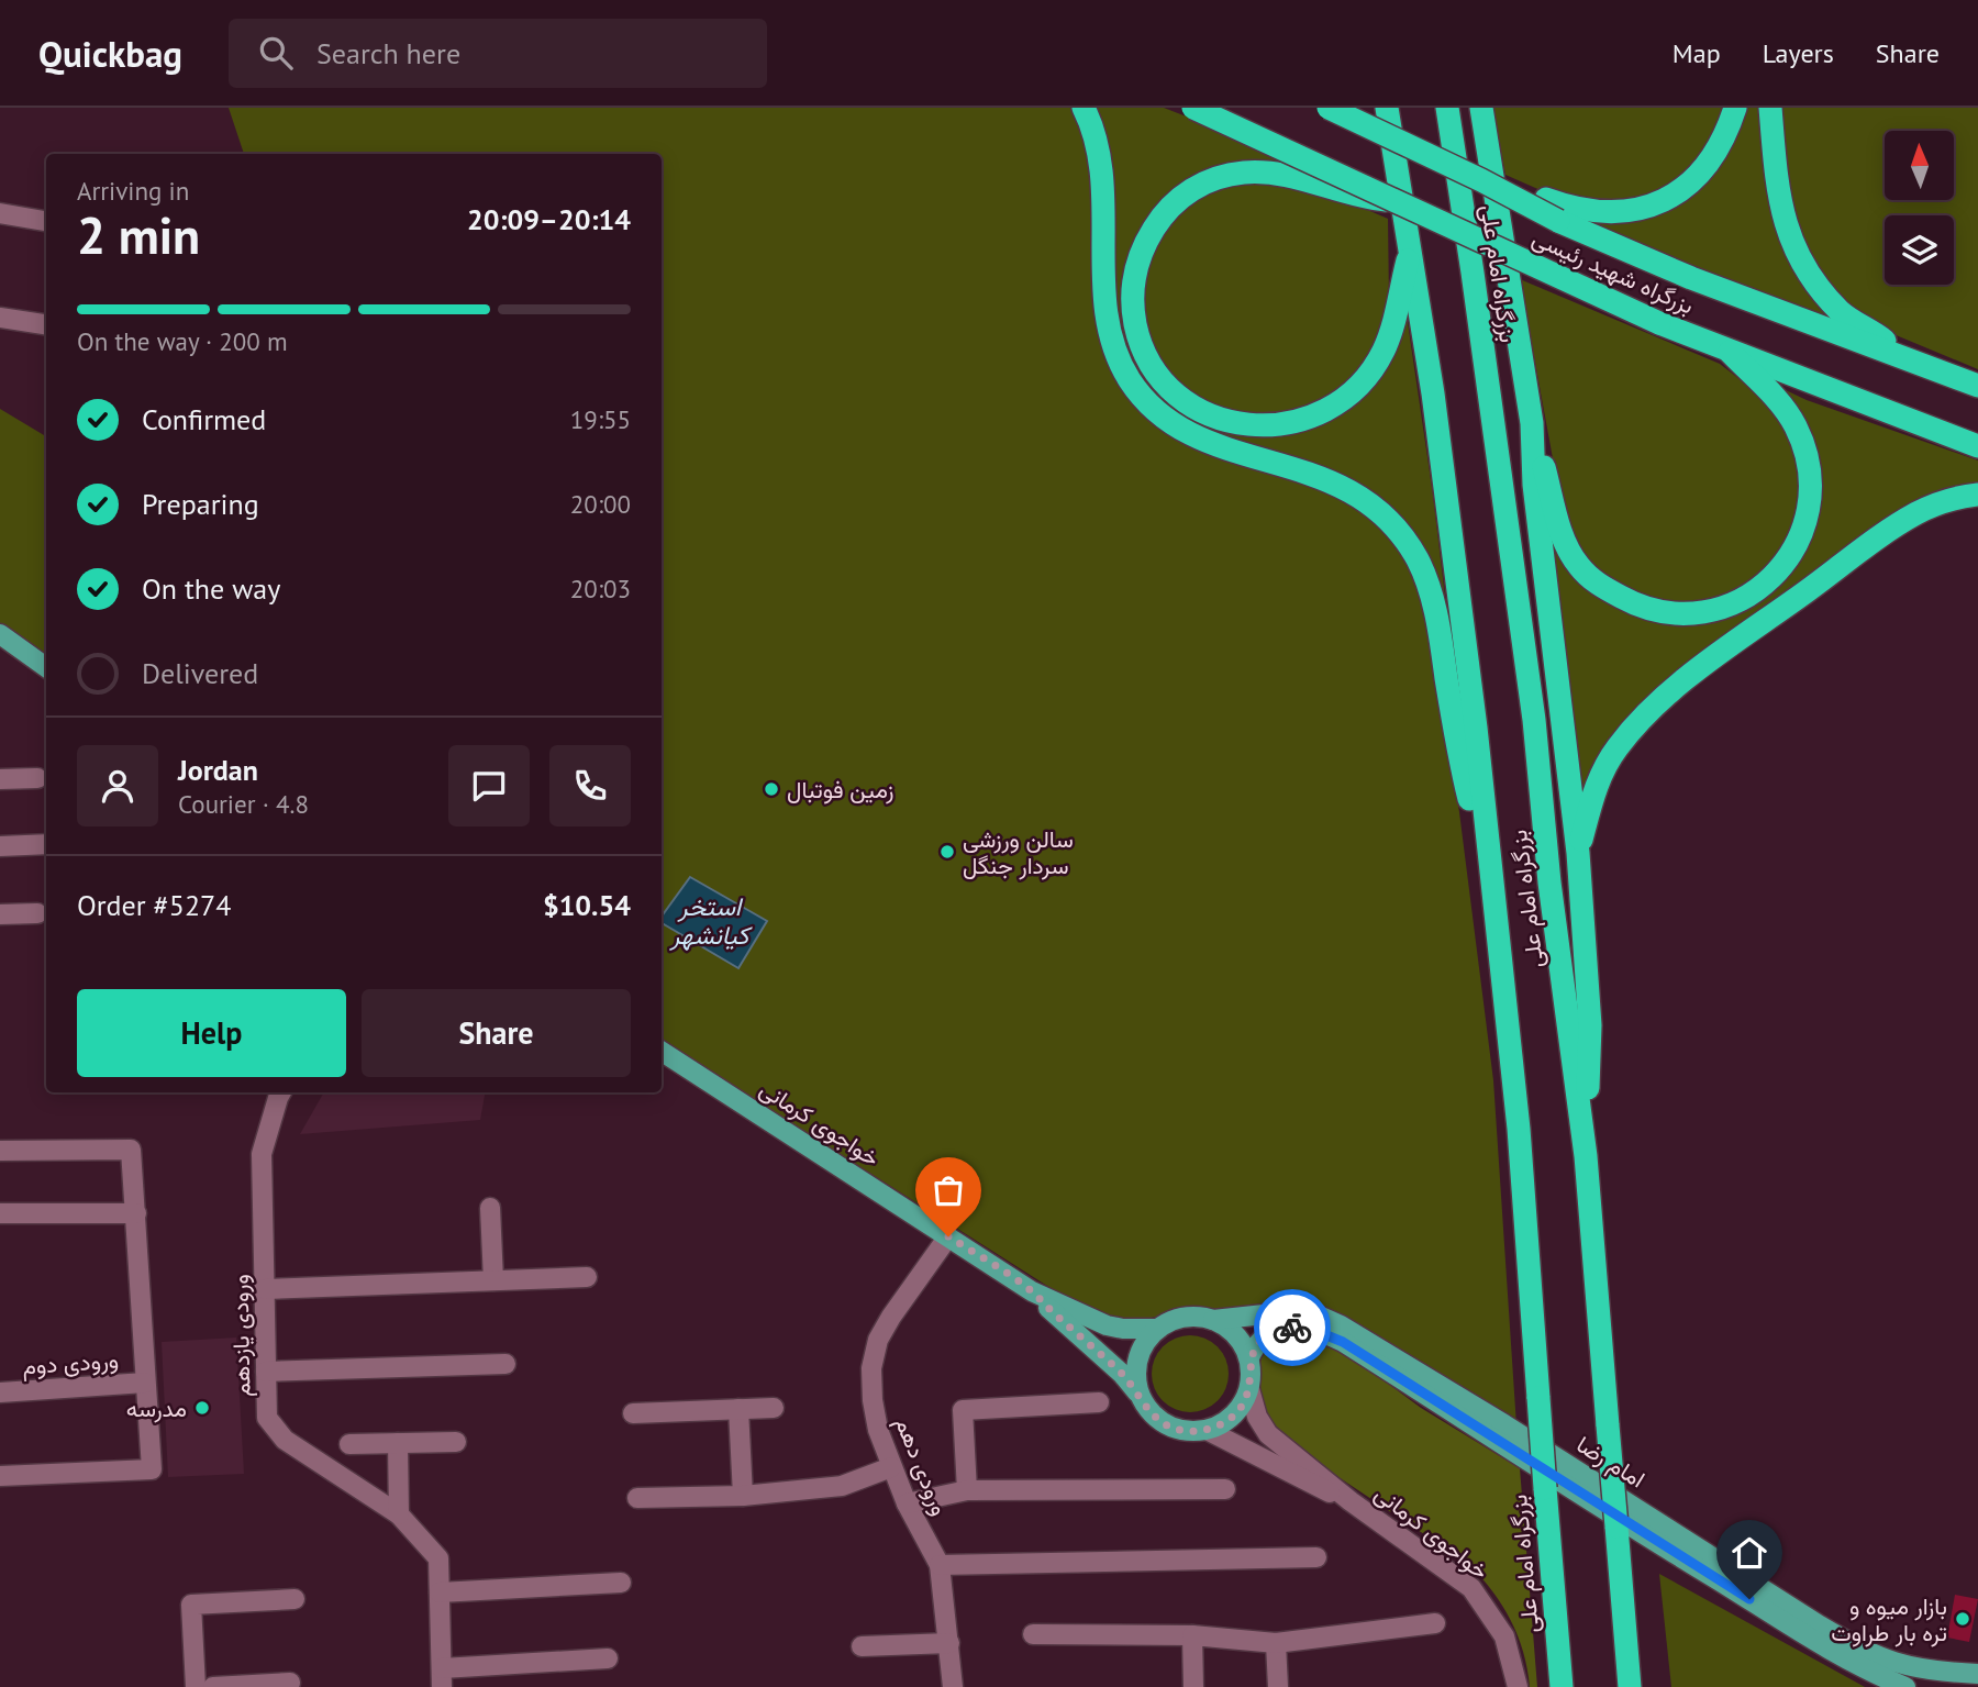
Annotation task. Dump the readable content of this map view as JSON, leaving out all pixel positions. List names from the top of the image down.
{
  "streets": {
    "highway": ["بزرگراه شهید رئیسی", "بزرگراه امام علی"],
    "main road": ["خواجوی کرمانی", "امام رضا"],
    "street": ["ورودی یازدهم", "ورودی دوم", "ورودی دهم"]
  },
  "crossings": [
    ["خواجوی کرمانی", "ورودی دهم"]
  ],
  "water": ["استخر کیانشهر"],
  "places": [
    "زمین فوتبال",
    "سالن ورزشی سردار جنگل",
    "مدرسه",
    "بازار میوه و تره‌ بار طراوت"
  ],
  "north": "top",
  "page": {
    "header": "Quickbag",
    "search": "Search here",
    "nav": ["Map", "Layers", "Share"],
    "heading": ["2 min", "Arriving in", "20:09–20:14"],
    "panel": [
      "Jordan",
      "Courier · 4.8",
      "Order #5274",
      "$10.54"
    ],
    "bar": "On the way · 200 m",
    "list": [
      ["Confirmed", "19:55"],
      ["Preparing", "20:00"],
      ["On the way", "20:03"],
      "Delivered"
    ],
    "buttons": ["Help", "Share"]
  }
}
